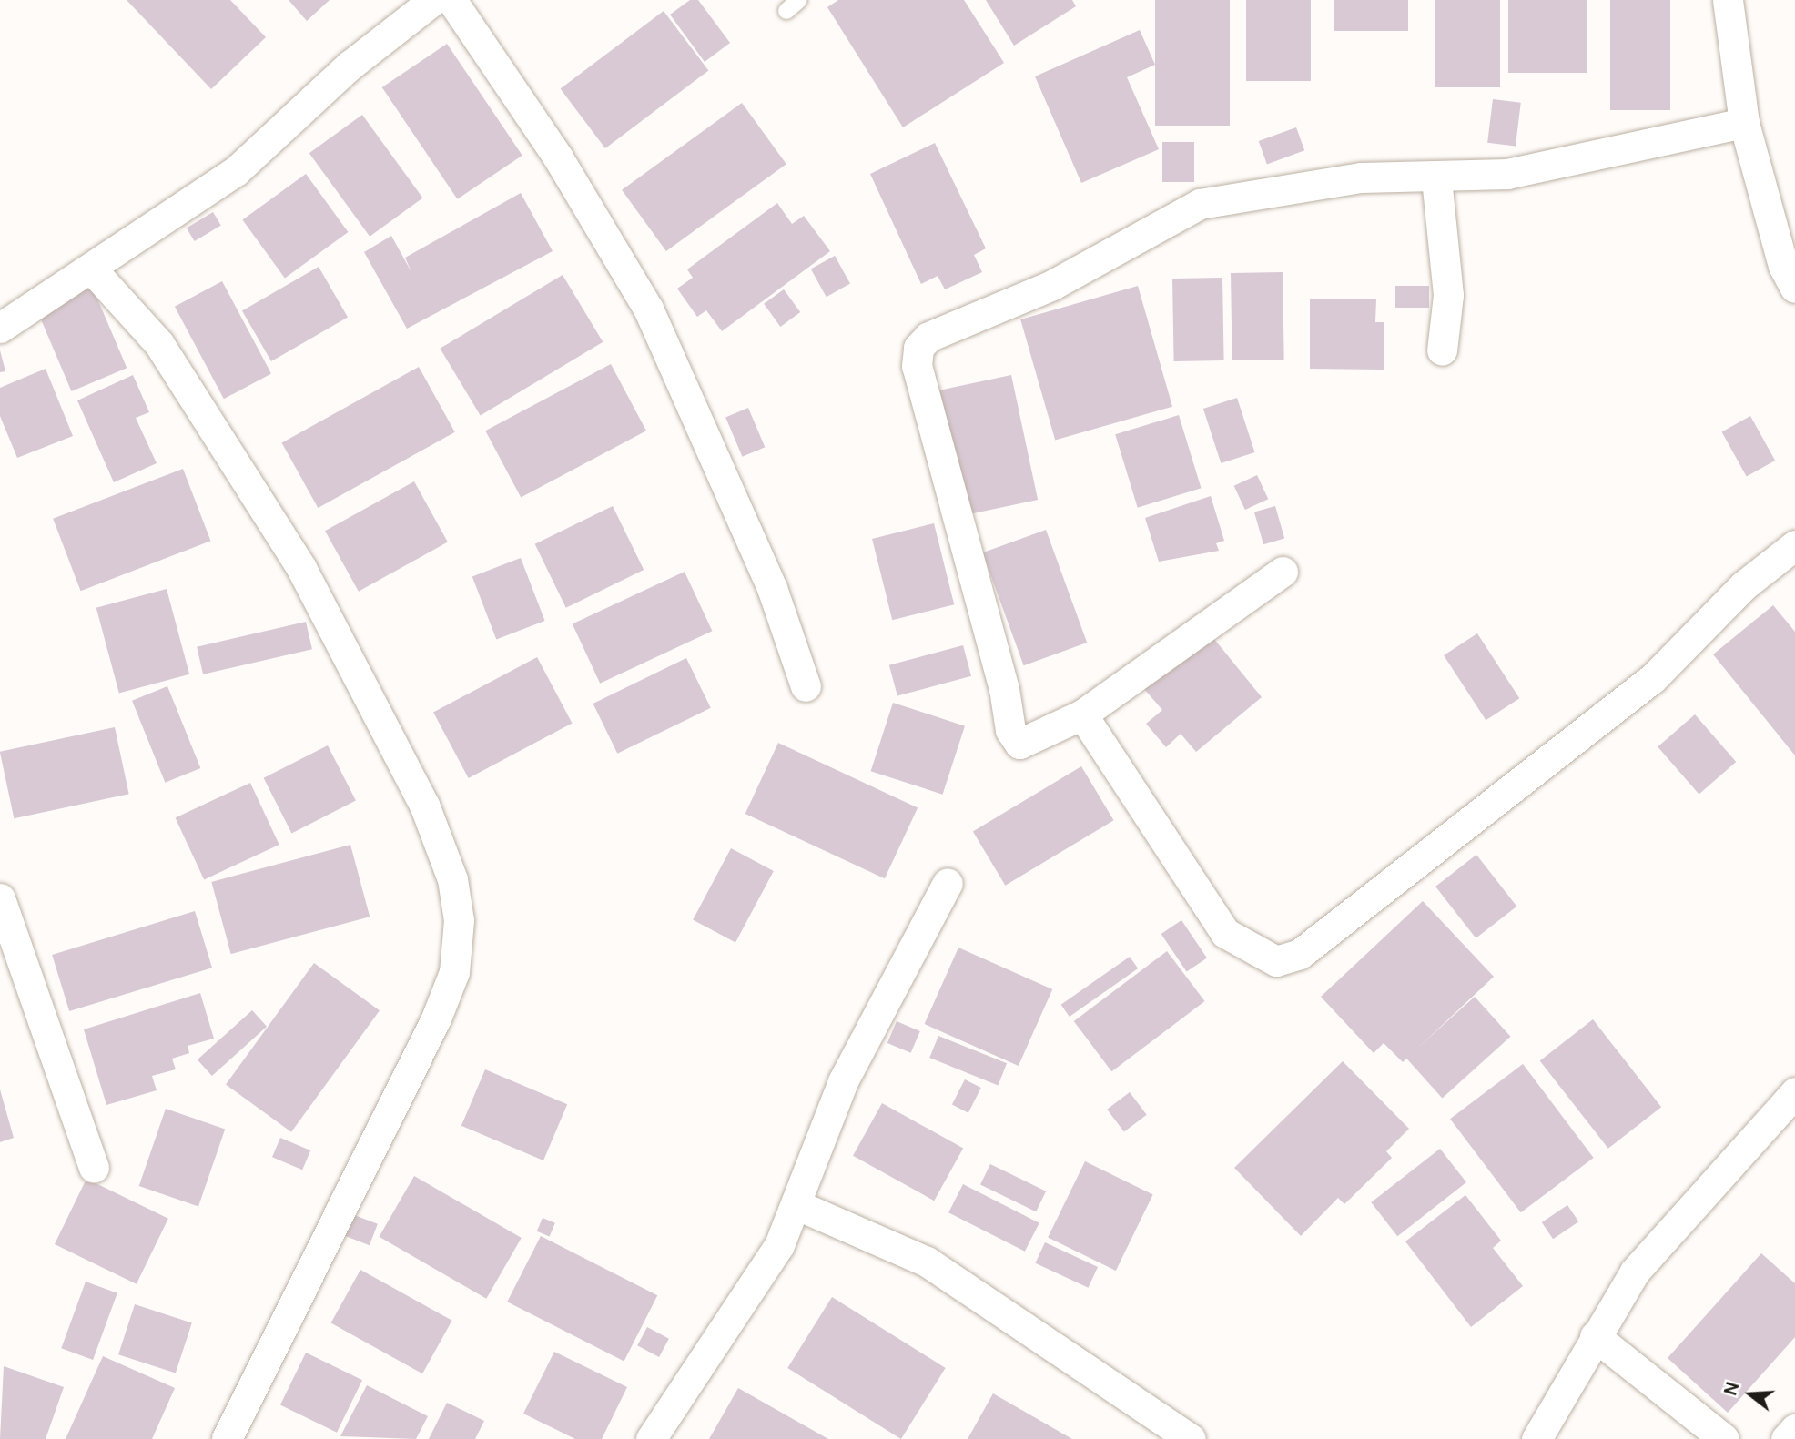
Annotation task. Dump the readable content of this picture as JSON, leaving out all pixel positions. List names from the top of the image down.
{
  "north": "left"
}
